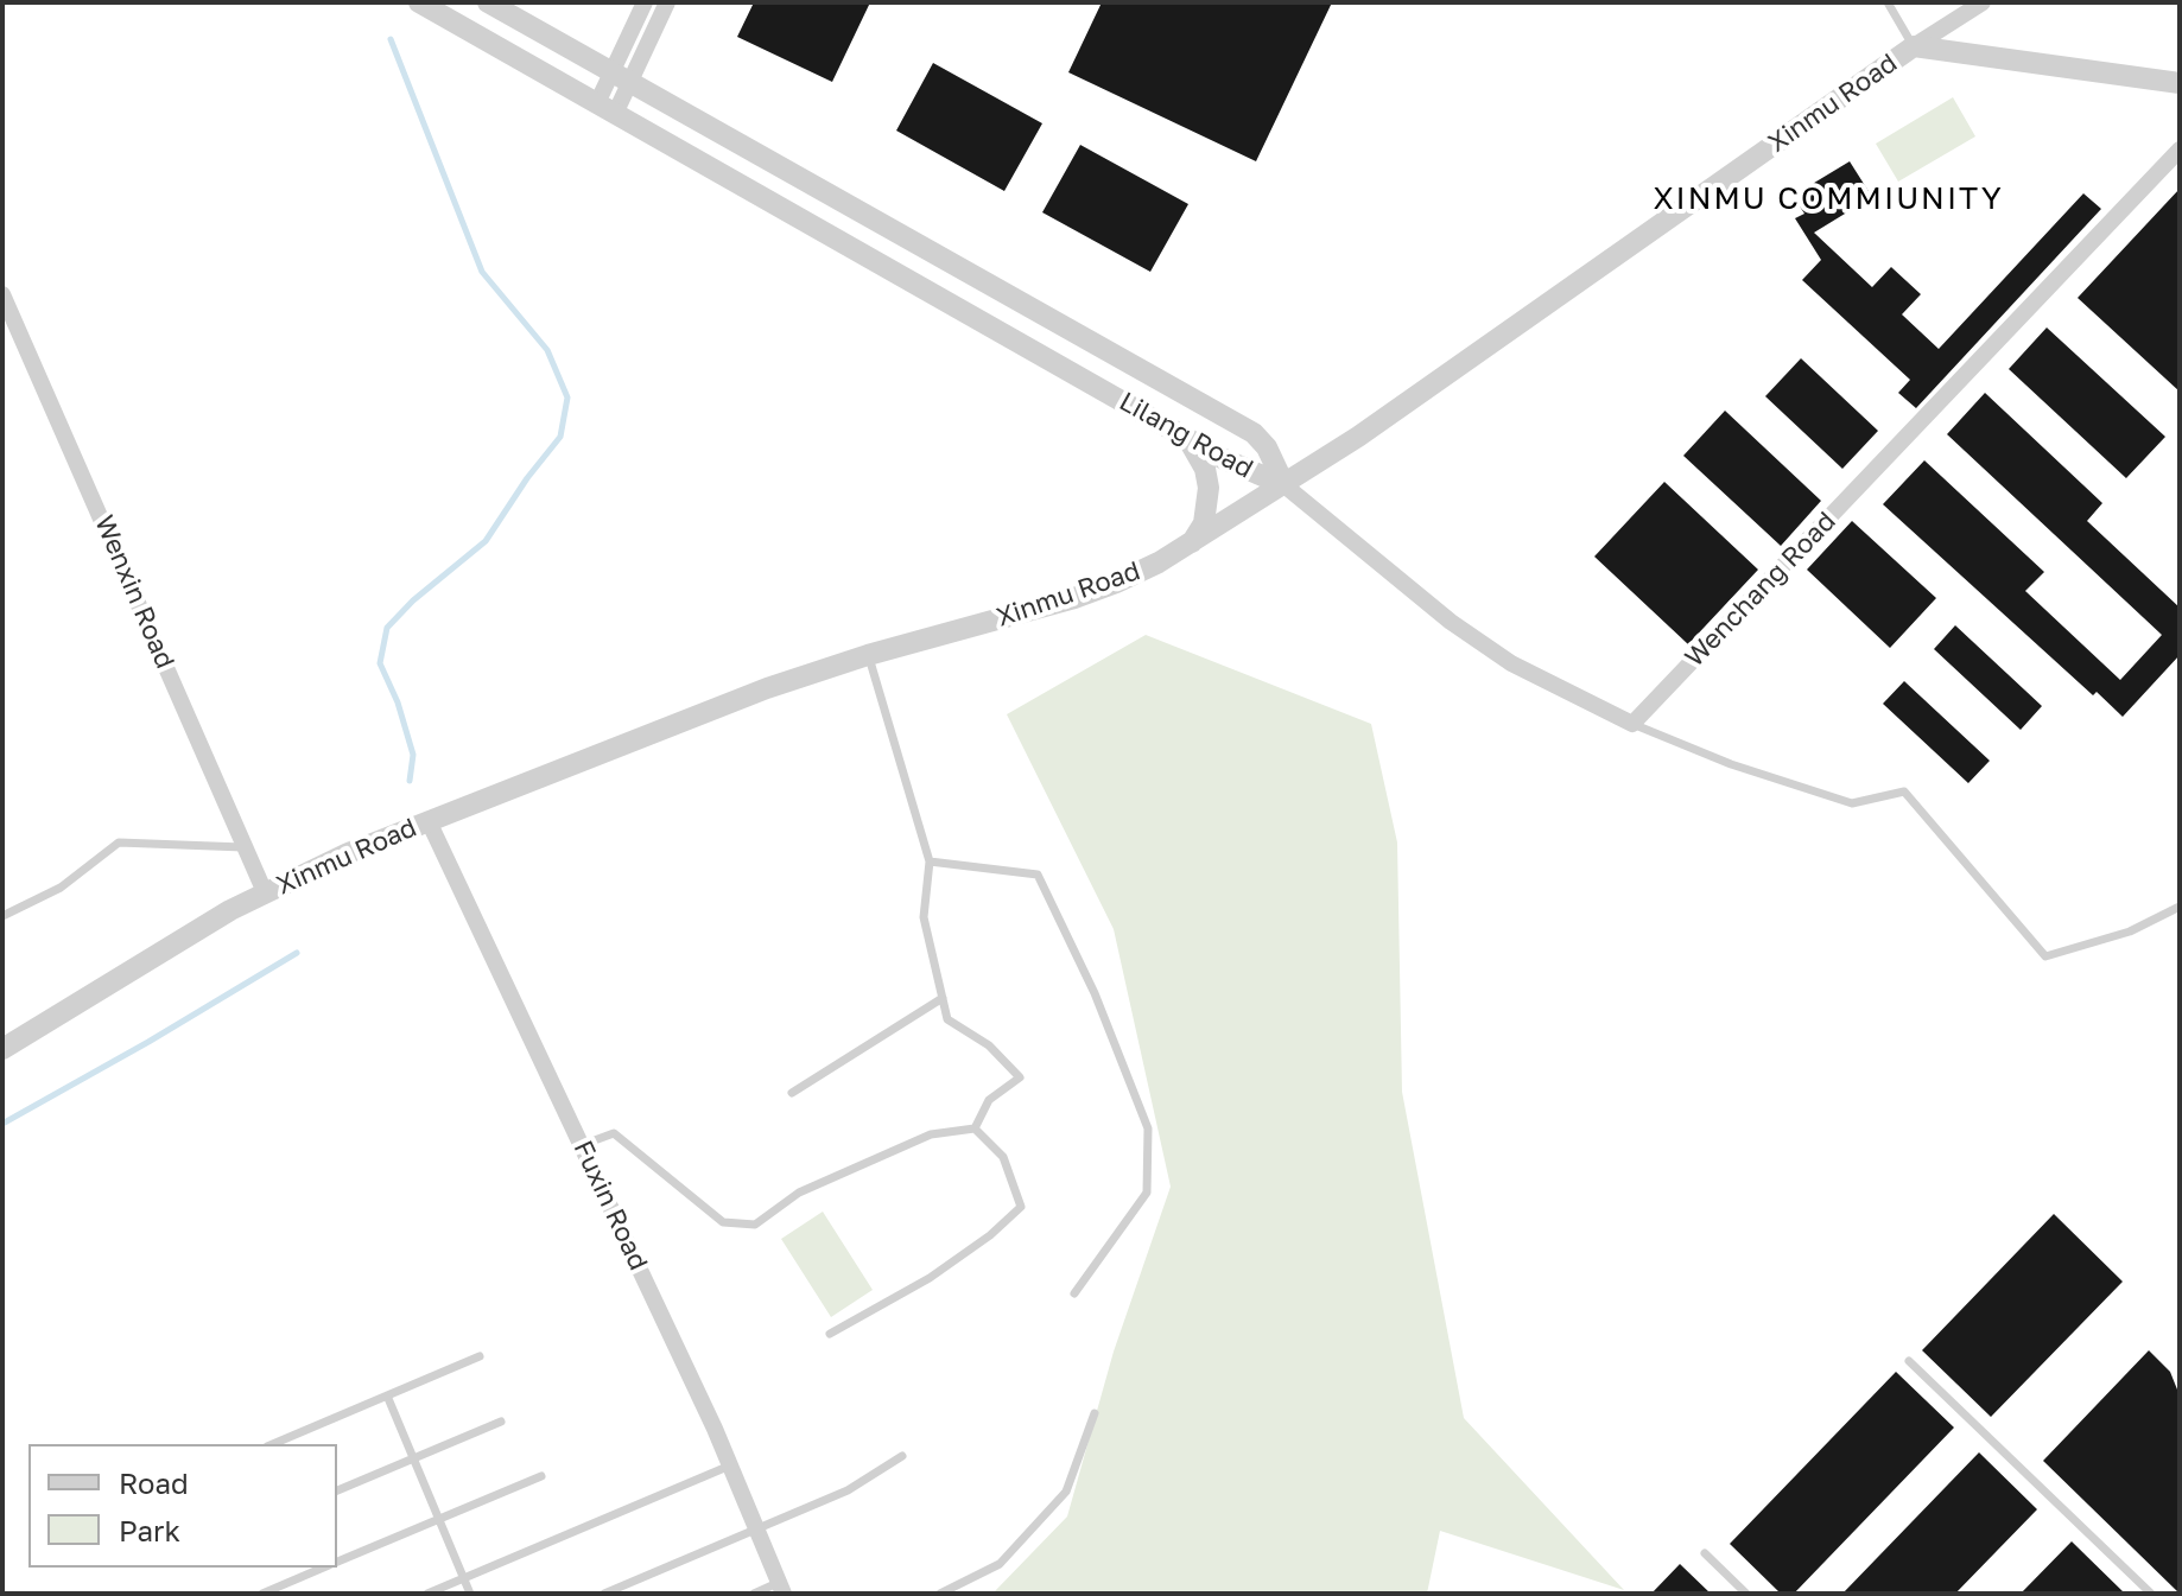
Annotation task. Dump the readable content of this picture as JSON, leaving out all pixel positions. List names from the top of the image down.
{
  "streets": {
    "street": [
      "Xinmu Road",
      "Lilang Road",
      "Wenchang Road",
      "Wenxin Road",
      "Fuxin Road"
    ]
  },
  "crossings": [
    ["Xinmu Road", "Lilang Road"],
    ["Xinmu Road", "Wenxin Road"],
    ["Xinmu Road", "Fuxin Road"]
  ],
  "districts": ["XINMU COMMIUNITY"],
  "legend": ["Road", "Park"]
}
